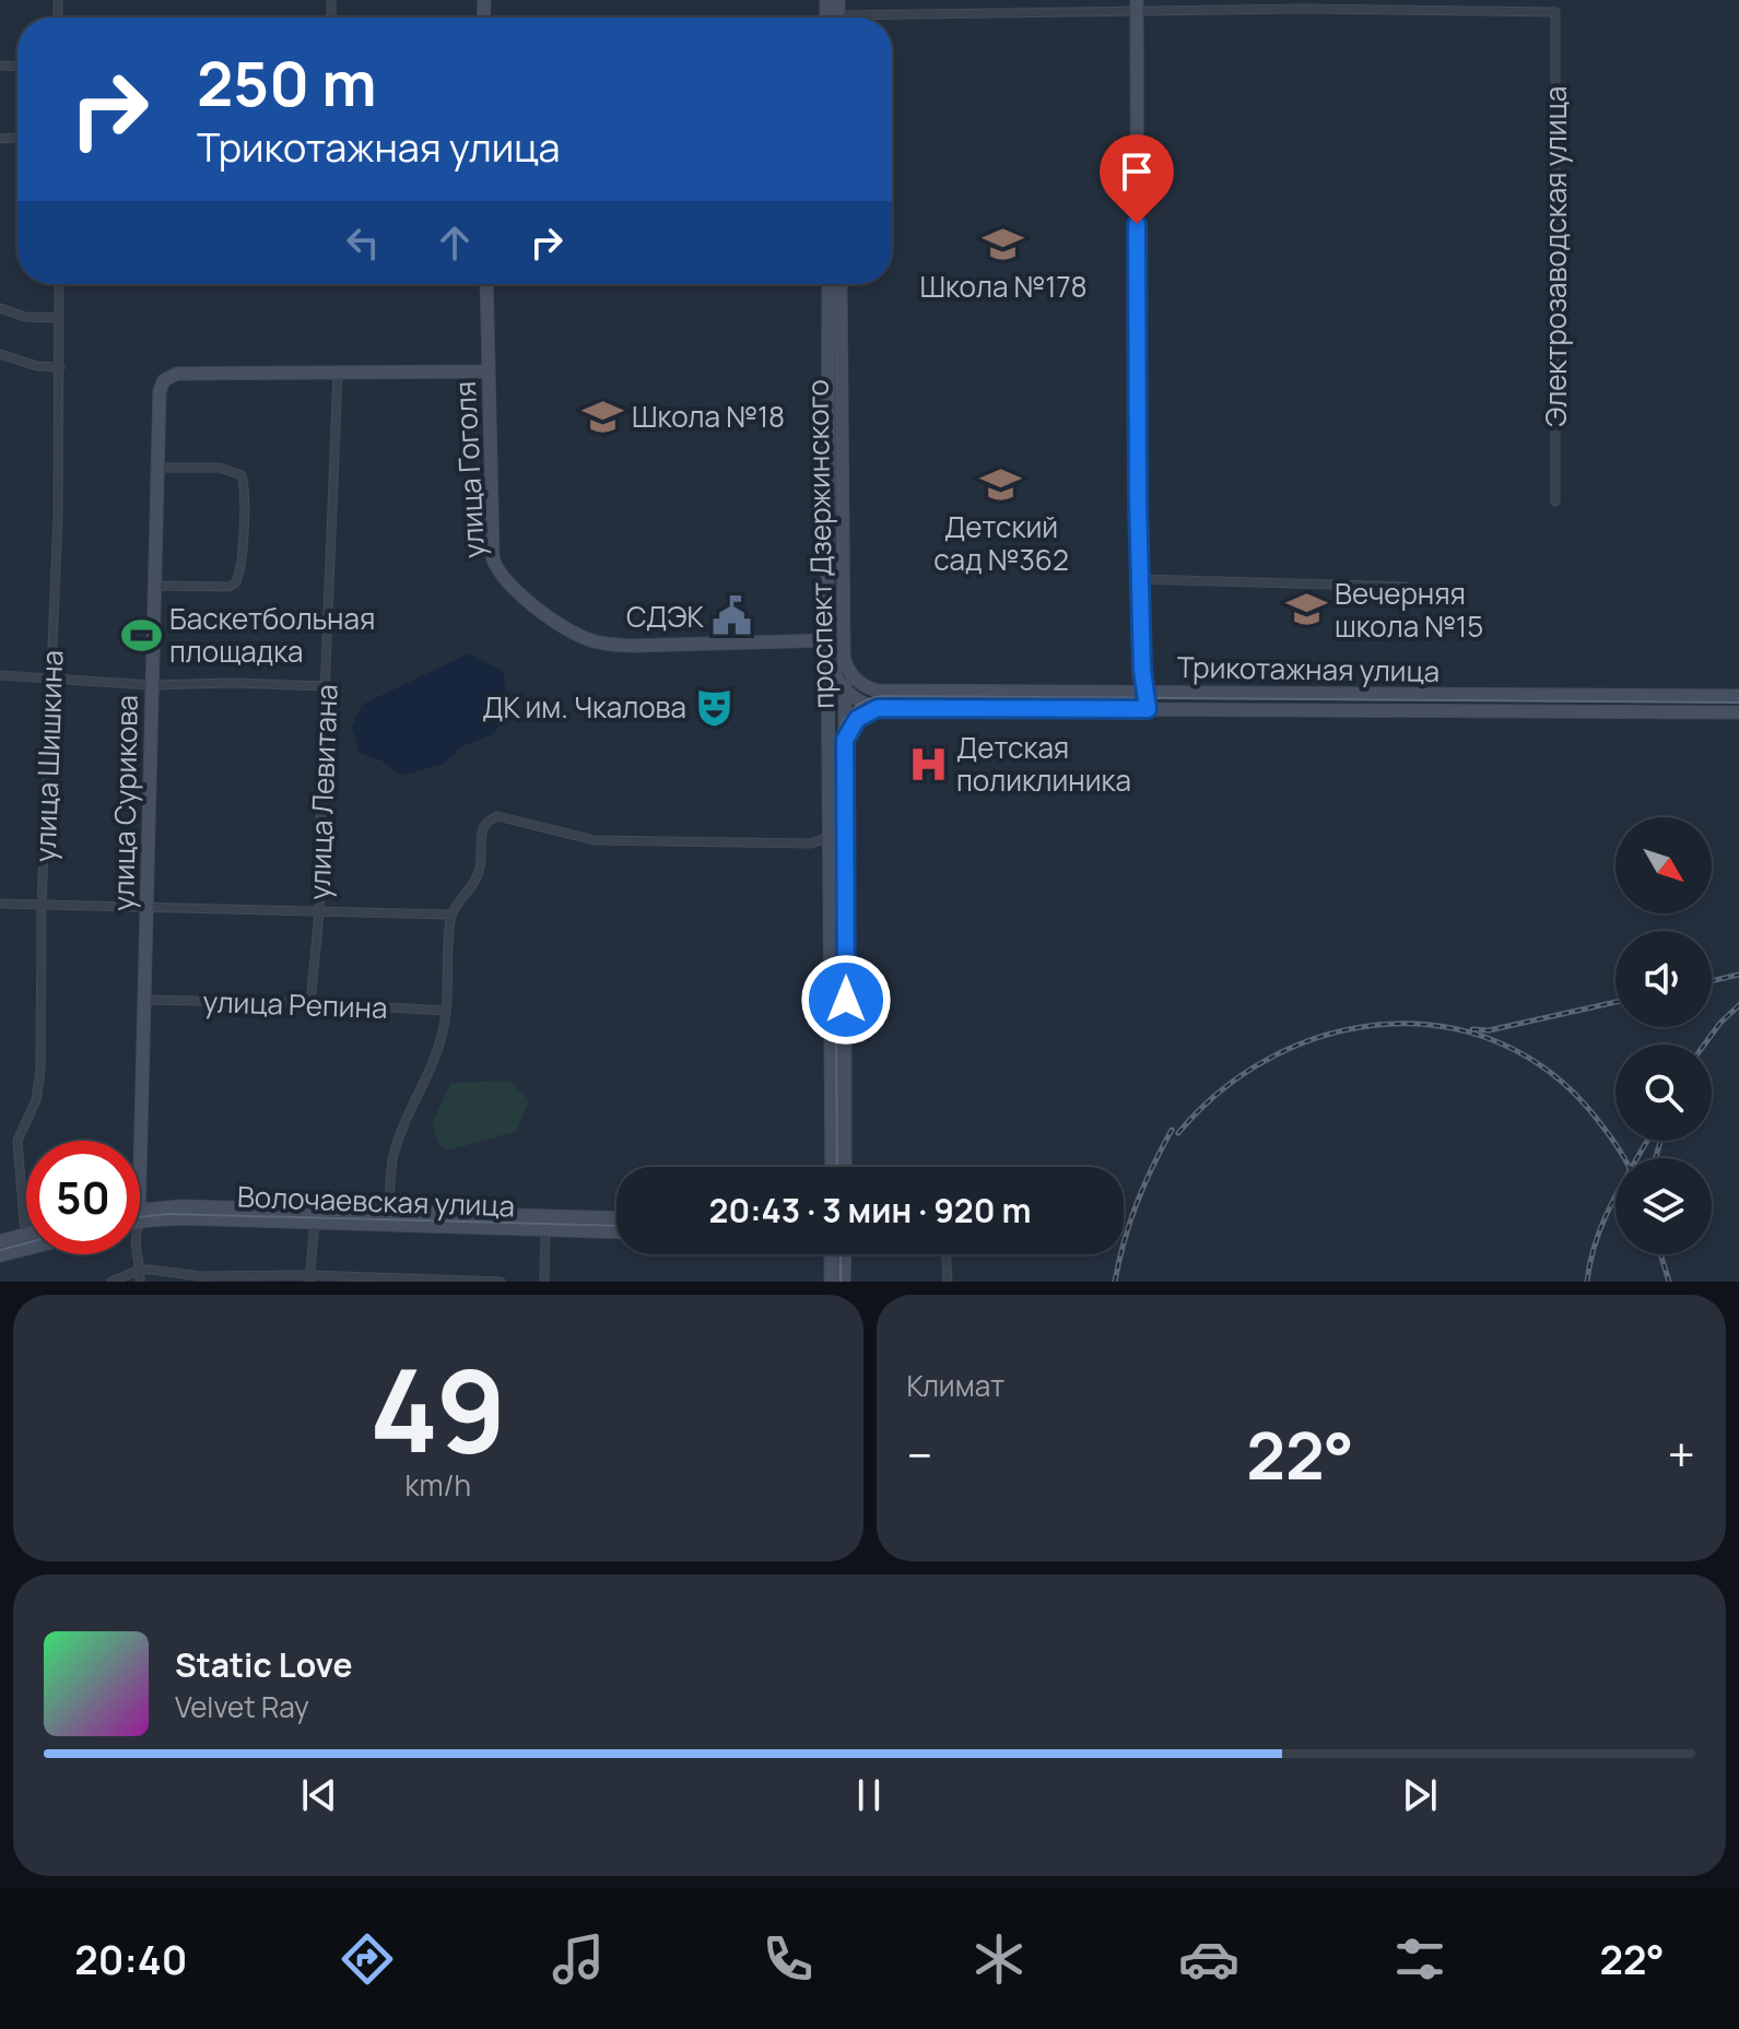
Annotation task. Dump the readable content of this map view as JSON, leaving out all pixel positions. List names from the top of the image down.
{
  "streets": {
    "main road": [
      "улица Гоголя",
      "проспект Дзержинского",
      "Трикотажная улица",
      "улица Сурикова",
      "Волочаевская улица"
    ],
    "street": [
      "Электрозаводская улица",
      "улица Шишкина",
      "улица Левитана",
      "улица Репина"
    ]
  },
  "crossings": [
    ["улица Гоголя", "проспект Дзержинского"],
    ["улица Левитана", "улица Сурикова"],
    ["улица Левитана", "улица Репина"],
    ["улица Сурикова", "улица Репина"]
  ],
  "places": {
    "school or university": [
      "Школа №178",
      "Школа №18",
      "Детский сад №362",
      "Вечерняя школа №15"
    ],
    "public building": ["СДЭК"],
    "sports": ["Баскетбольная площадка"],
    "theatre": ["ДК им. Чкалова"],
    "hospital": ["Детская поликлиника"]
  },
  "north": "bottom right",
  "page": {
    "turn": ["250 m", "Трикотажная улица"],
    "limit": "50",
    "trip": "20:43 · 3 мин · 920 m",
    "tile": [
      ["49", "km/h"],
      "Климат"
    ],
    "heat": ["−", "22°", "+"],
    "song": ["Static Love", "Velvet Ray"],
    "tabs": ["20:40", "22°"]
  }
}
